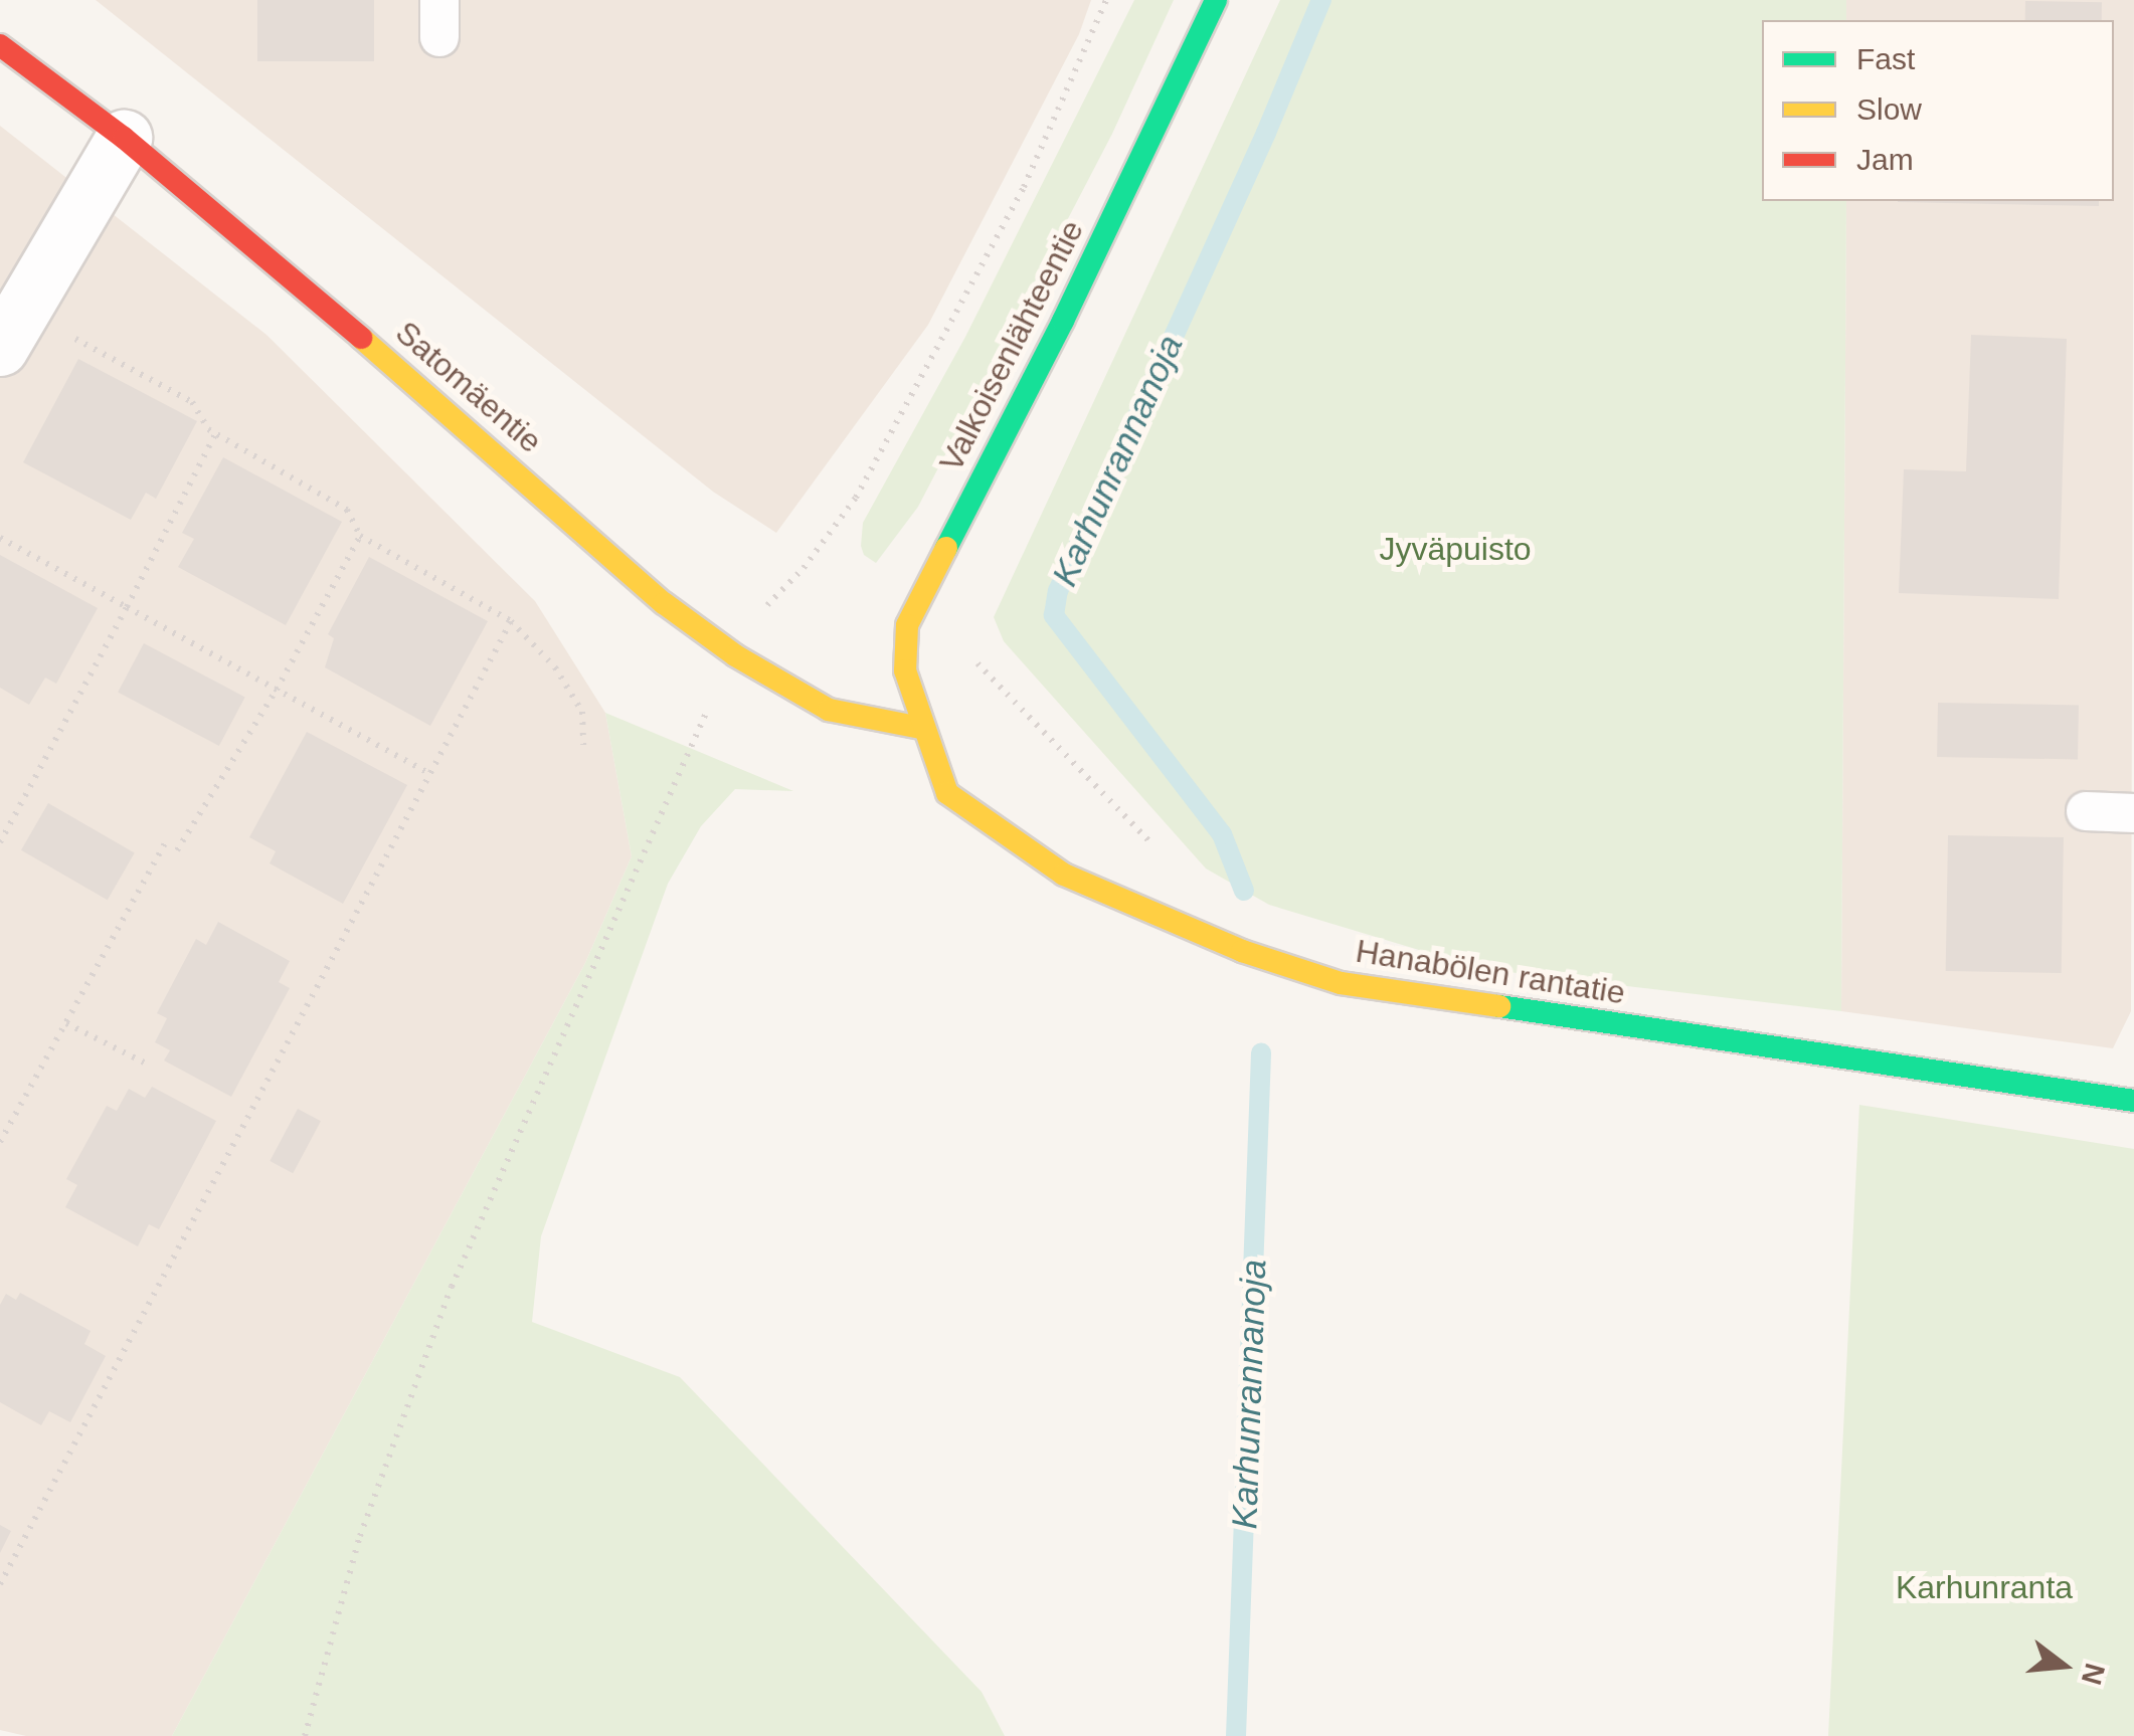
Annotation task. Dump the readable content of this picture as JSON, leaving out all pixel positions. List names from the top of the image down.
{
  "streets": {
    "street": ["Valkoisenlähteentie", "Satomäentie", "Hanabölen rantatie"]
  },
  "crossings": [
    ["Valkoisenlähteentie", "Satomäentie"],
    ["Valkoisenlähteentie", "Hanabölen rantatie"],
    ["Satomäentie", "Hanabölen rantatie"]
  ],
  "water": ["Karhunrannanoja"],
  "parks": ["Jyväpuisto", "Karhunranta"],
  "legend": ["Fast", "Slow", "Jam"],
  "north": "right"
}
